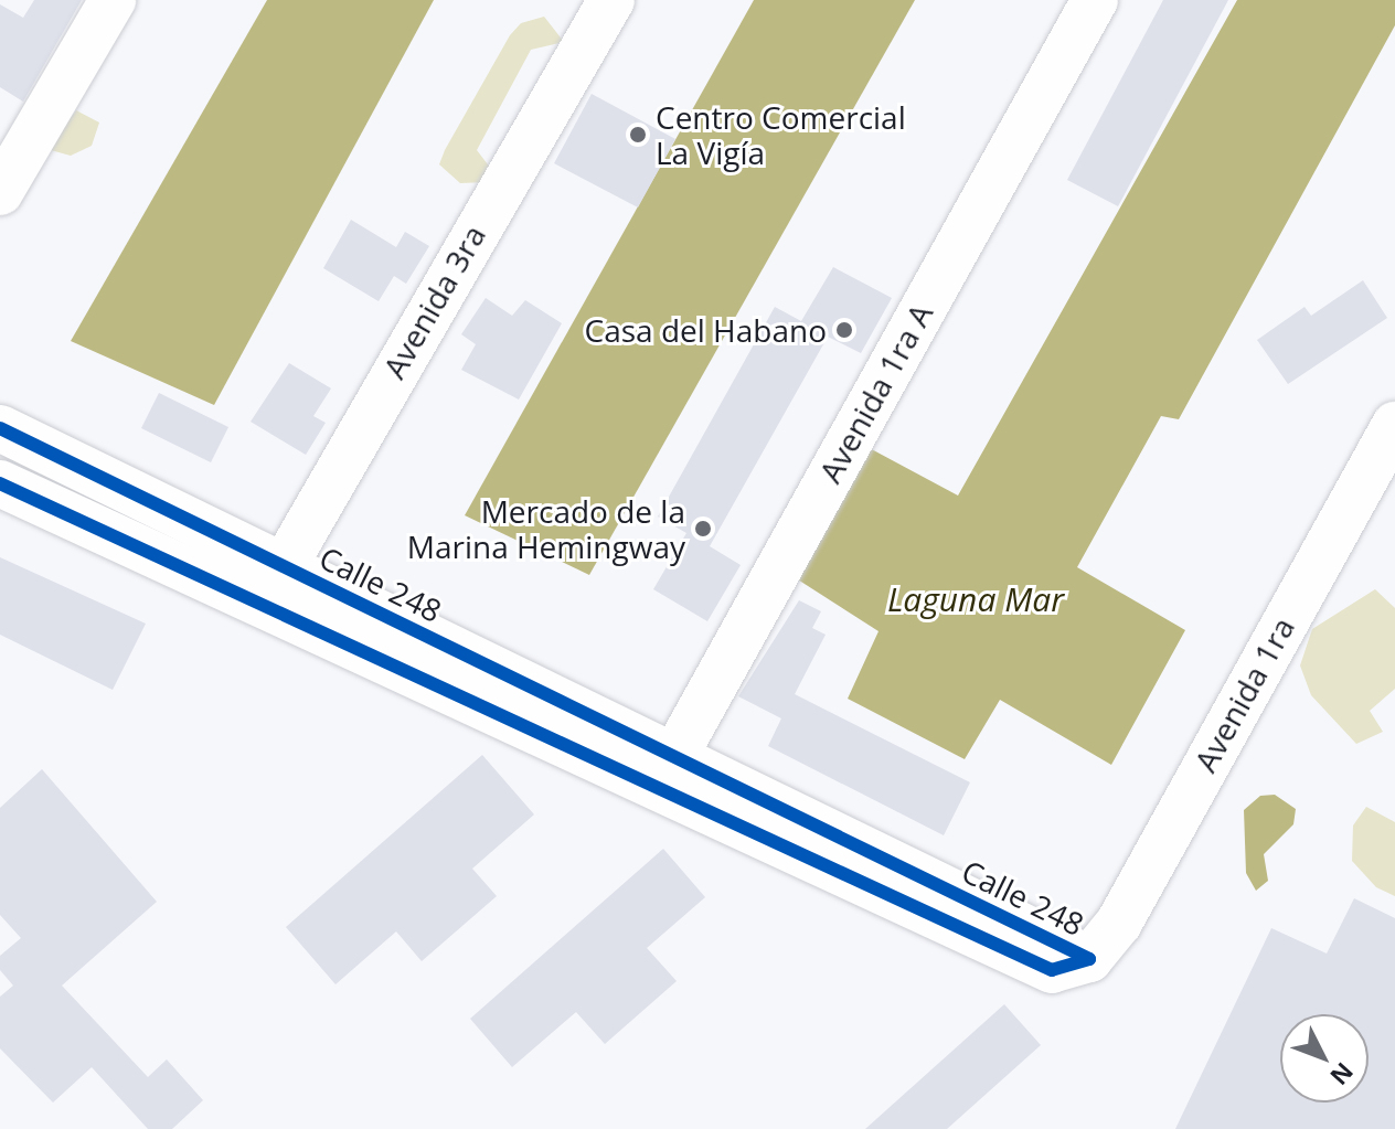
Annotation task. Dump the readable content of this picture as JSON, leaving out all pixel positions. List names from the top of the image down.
{
  "streets": {
    "street": [
      "Avenida 3ra",
      "Avenida 1ra A",
      "Calle 248",
      "Avenida 1ra"
    ]
  },
  "crossings": [
    ["Avenida 3ra", "Calle 248"],
    ["Avenida 1ra A", "Calle 248"],
    ["Calle 248", "Avenida 1ra"]
  ],
  "water": ["Laguna Mar"],
  "places": ["Centro Comercial La Vigía", "Casa del Habano", "Mercado de la Marina Hemingway"],
  "north": "bottom right"
}
